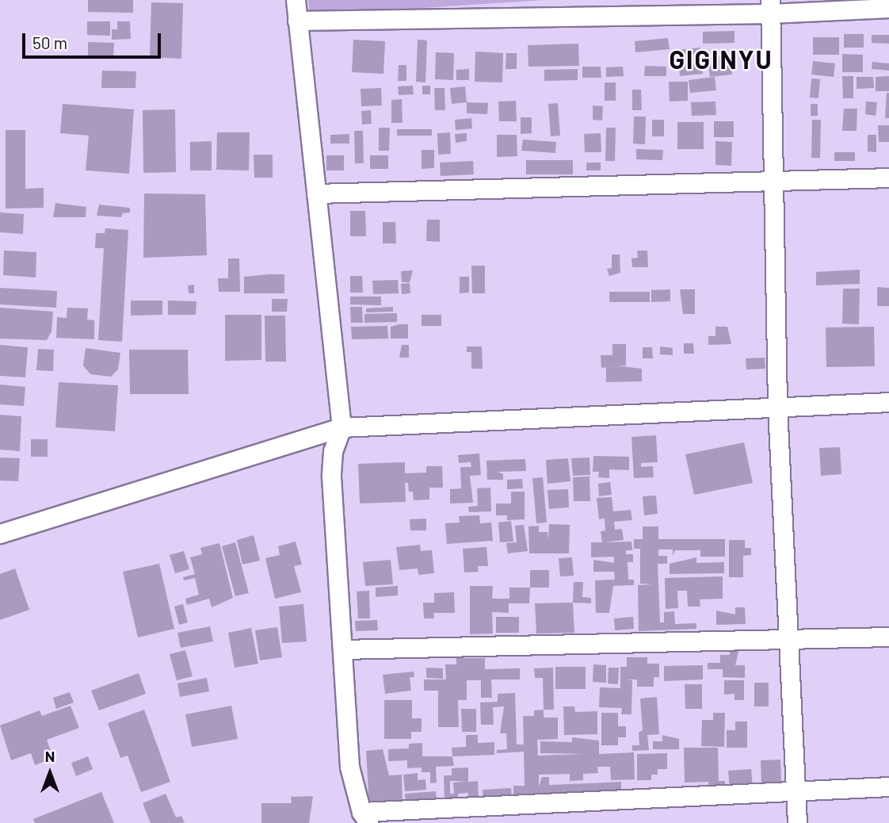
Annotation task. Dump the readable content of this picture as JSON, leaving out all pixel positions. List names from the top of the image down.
{
  "districts": ["GIGINYU"],
  "scale_bar": "50 m",
  "north": "top"
}
